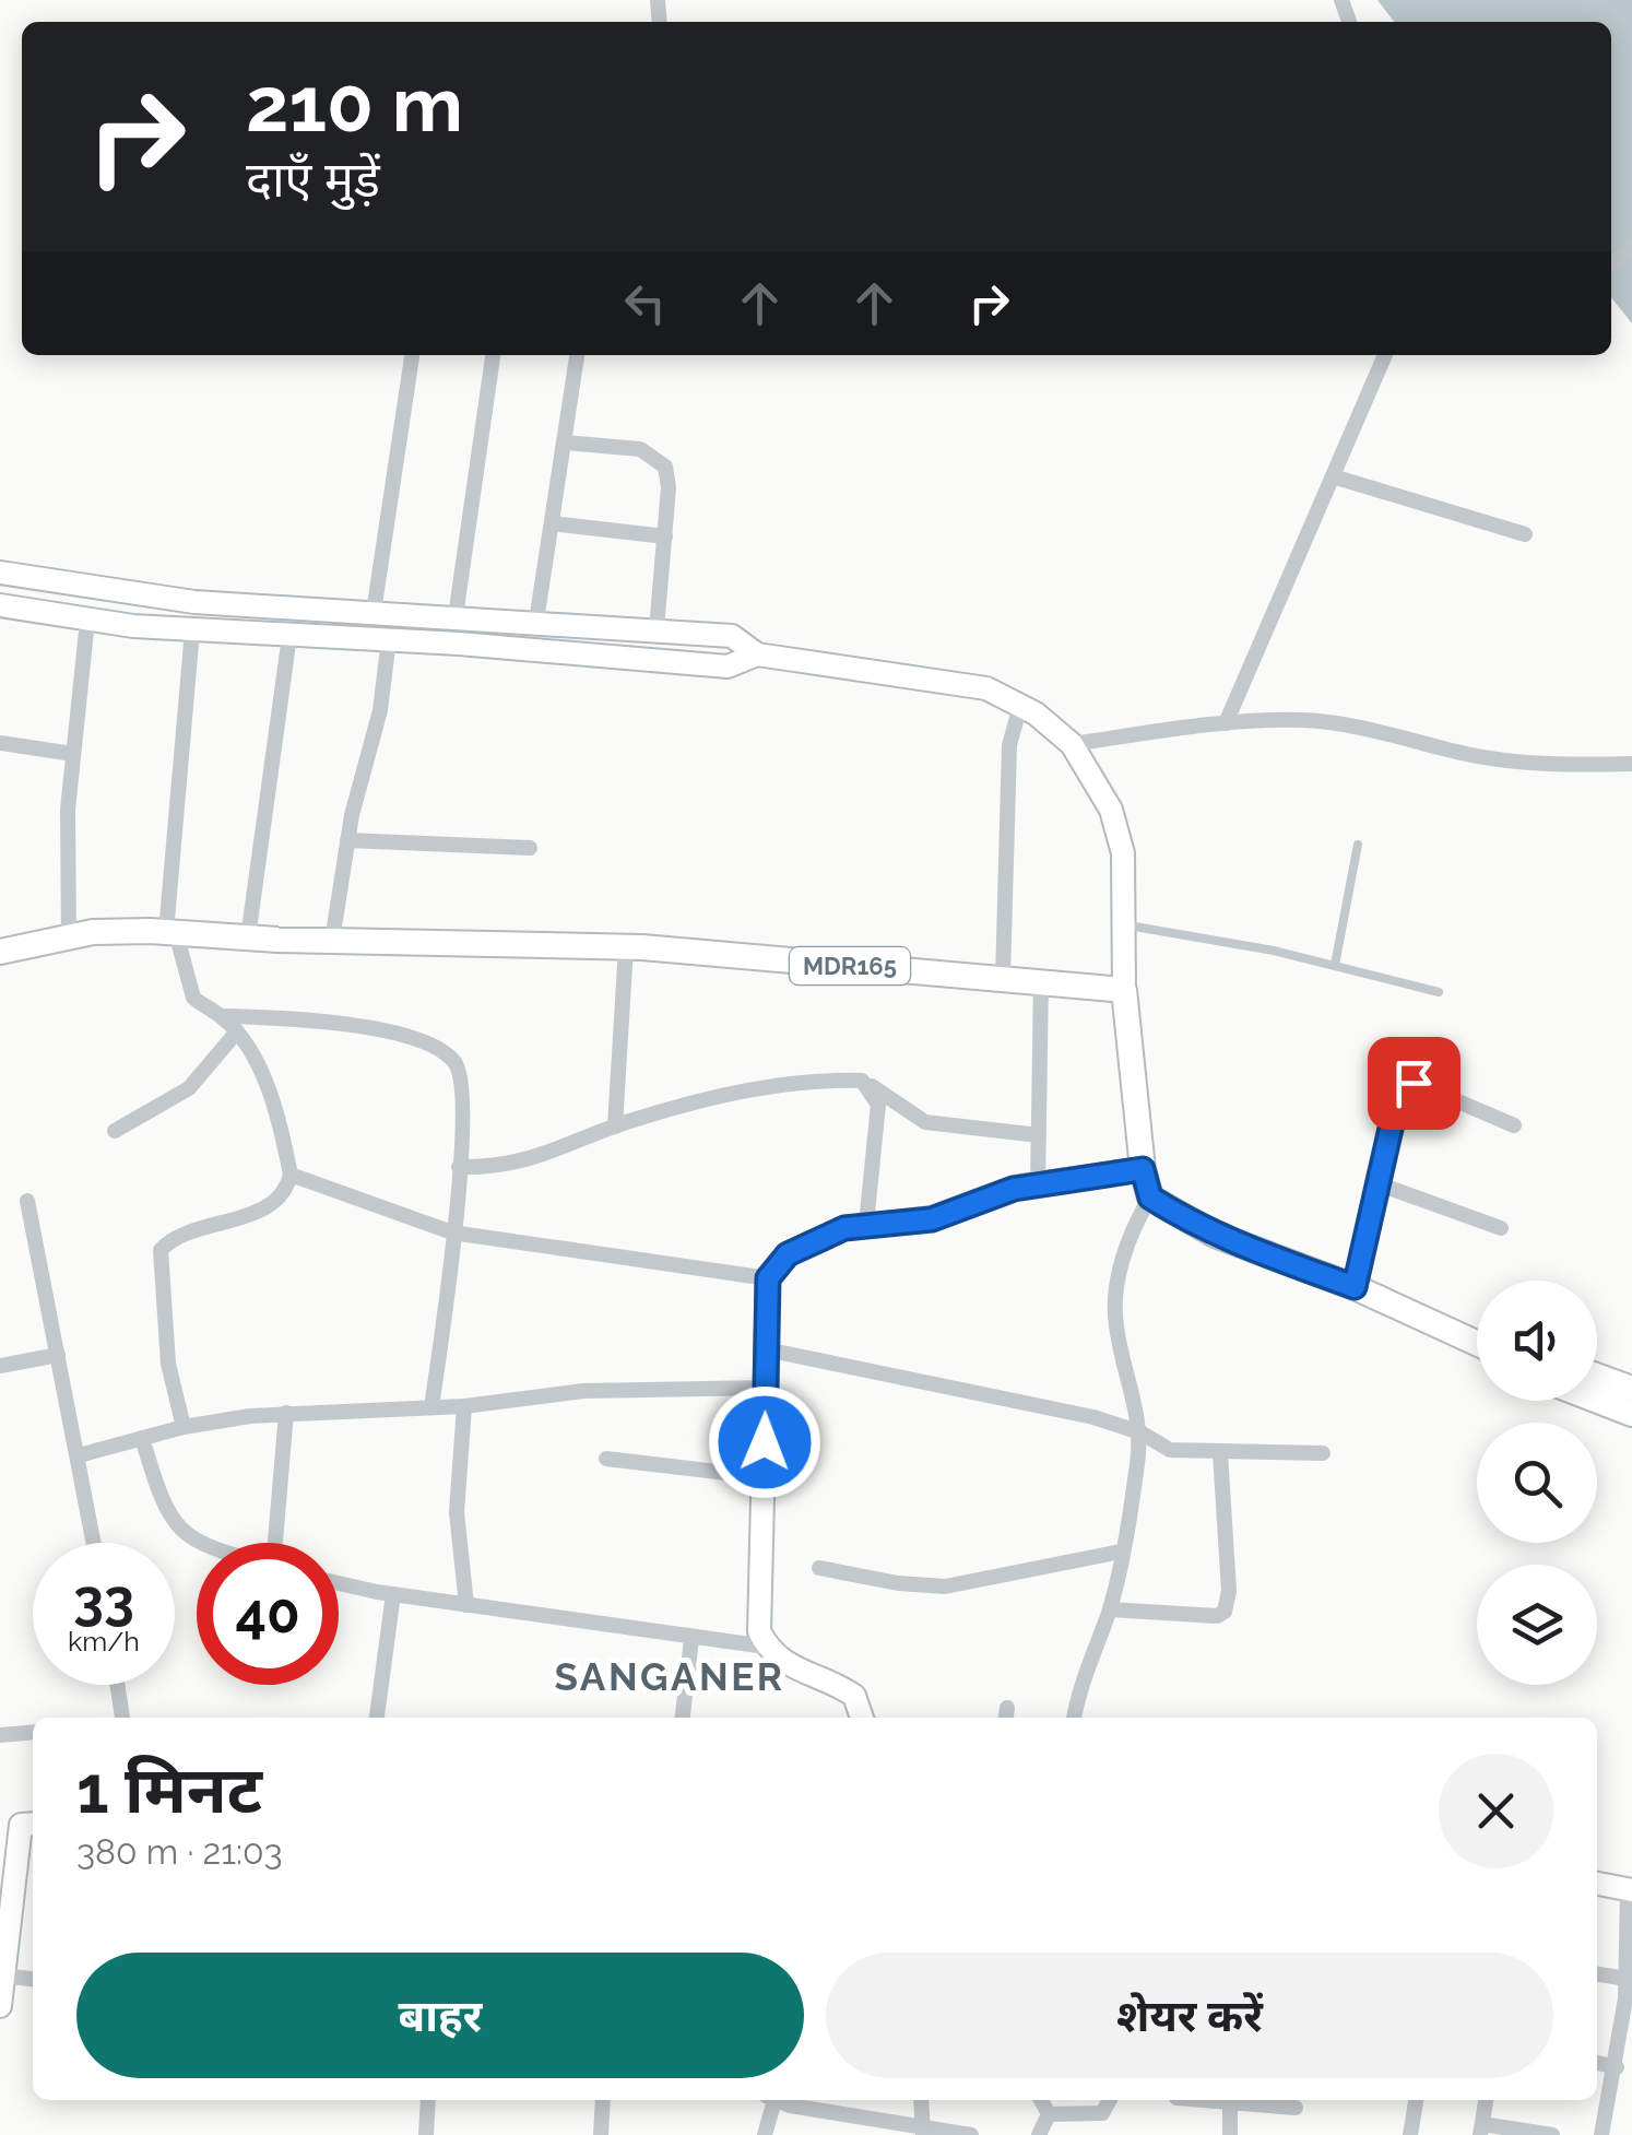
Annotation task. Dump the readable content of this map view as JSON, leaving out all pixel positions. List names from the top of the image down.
{
  "streets": {
    "main road": ["MDR165"]
  },
  "districts": ["SANGANER"],
  "page": {
    "turn": ["210 m", "दाएँ मुड़ें"],
    "speed": "33 km/h",
    "limit": "40",
    "heading": ["1 मिनट", "380 m · 21:03"],
    "buttons": ["बाहर", "शेयर करें"]
  }
}
